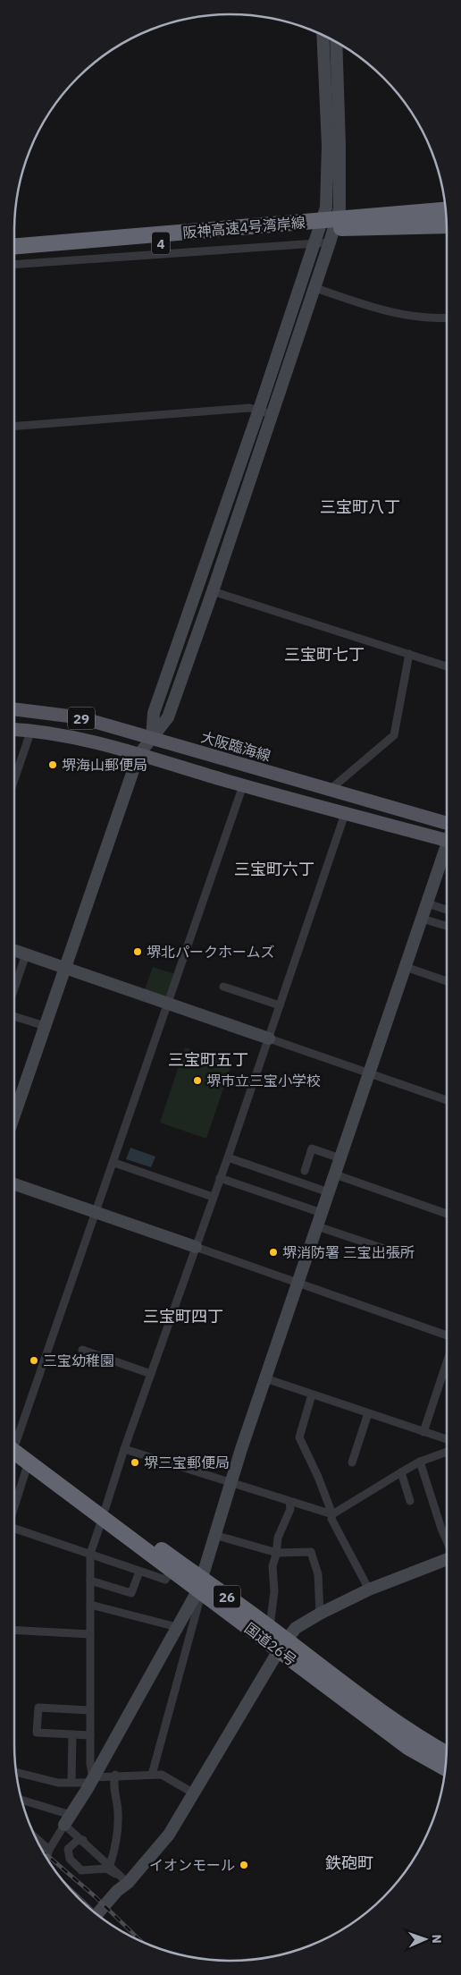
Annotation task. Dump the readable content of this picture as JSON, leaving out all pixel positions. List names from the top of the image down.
{
  "streets": {
    "highway": [
      "阪神高速4号湾岸線",
      "4",
      "26",
      "国道26号"
    ],
    "main road": ["29", "大阪臨海線"]
  },
  "crossings": [
    ["阪神高速4号湾岸線", "4"]
  ],
  "districts": [
    "三宝町八丁",
    "三宝町七丁",
    "三宝町六丁",
    "三宝町五丁",
    "三宝町四丁",
    "鉄砲町"
  ],
  "places": [
    "堺海山郵便局",
    "堺北パークホームズ",
    "堺市立三宝小学校",
    "堺消防署 三宝出張所",
    "三宝幼稚園",
    "堺三宝郵便局",
    "イオンモール"
  ],
  "north": "right"
}
